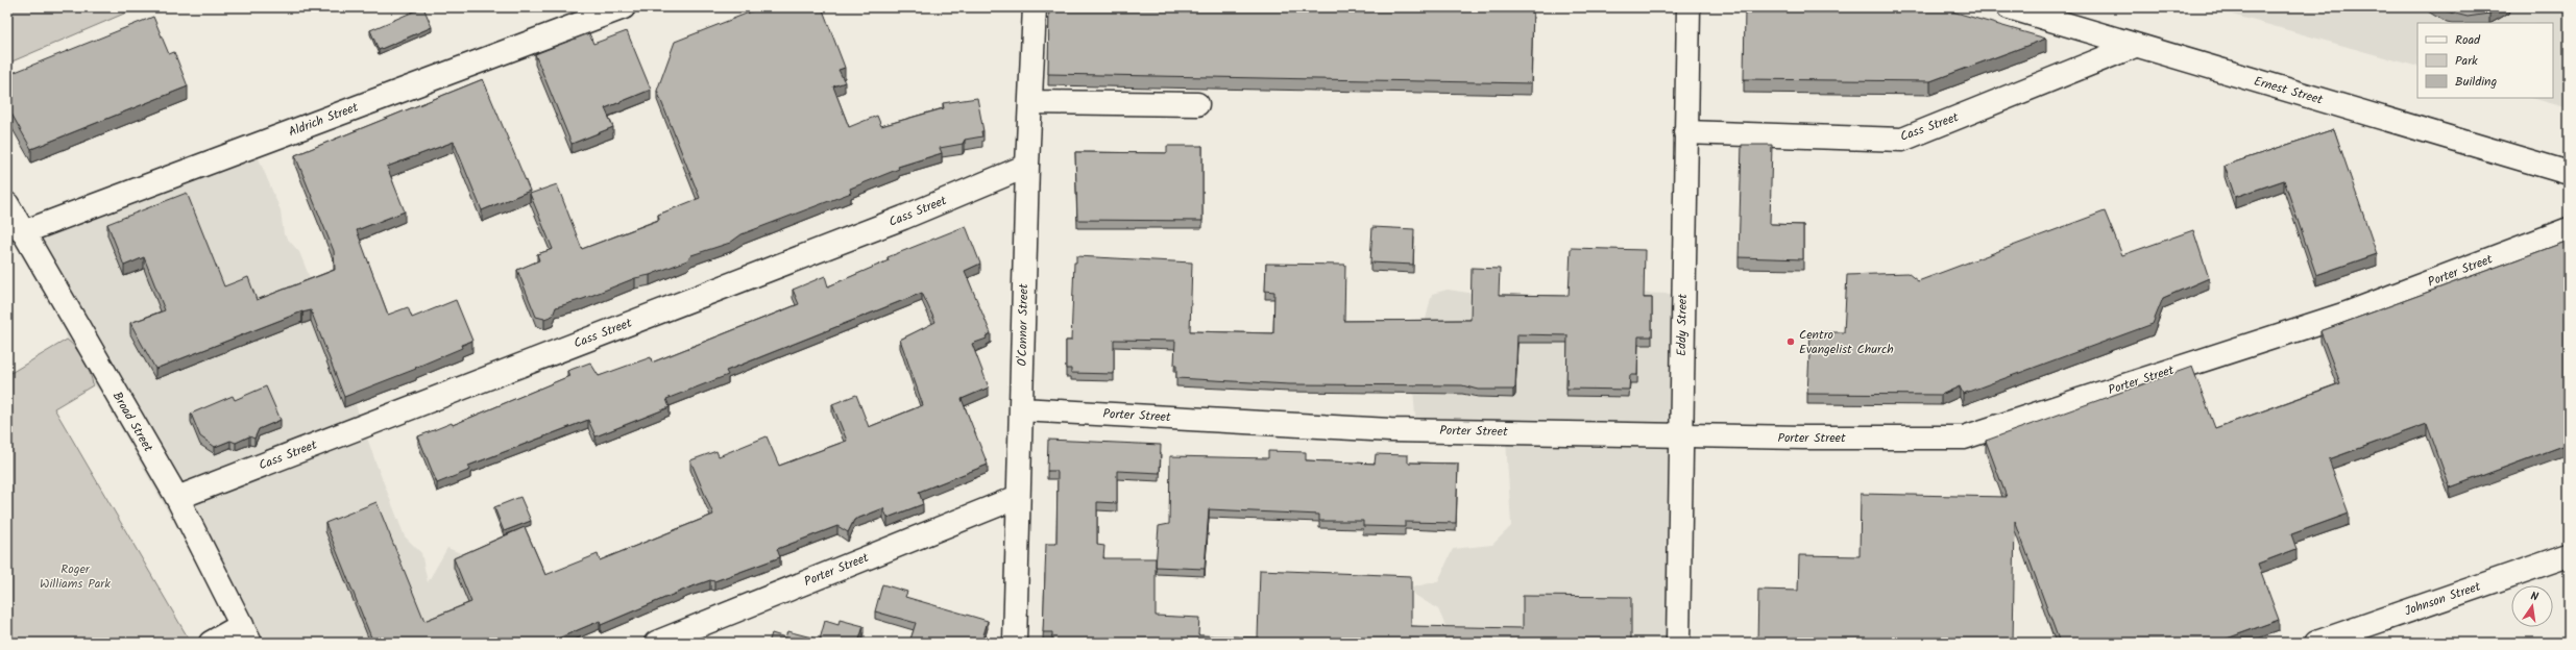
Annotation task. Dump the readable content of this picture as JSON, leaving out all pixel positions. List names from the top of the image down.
{
  "streets": {
    "street": [
      "Ernest Street",
      "Aldrich Street",
      "Cass Street",
      "Porter Street",
      "O'Connor Street",
      "Eddy Street",
      "Broad Street",
      "Johnson Street"
    ]
  },
  "crossings": [
    ["Ernest Street", "Cass Street"],
    ["Aldrich Street", "Broad Street"],
    ["Cass Street", "O'Connor Street"],
    ["Cass Street", "Eddy Street"],
    ["Cass Street", "Broad Street"],
    ["Porter Street", "O'Connor Street"],
    ["Porter Street", "Eddy Street"]
  ],
  "parks": ["Roger Williams Park"],
  "places": ["Centro Evangelist Church"],
  "legend": ["Road", "Park", "Building"],
  "north": "top"
}
